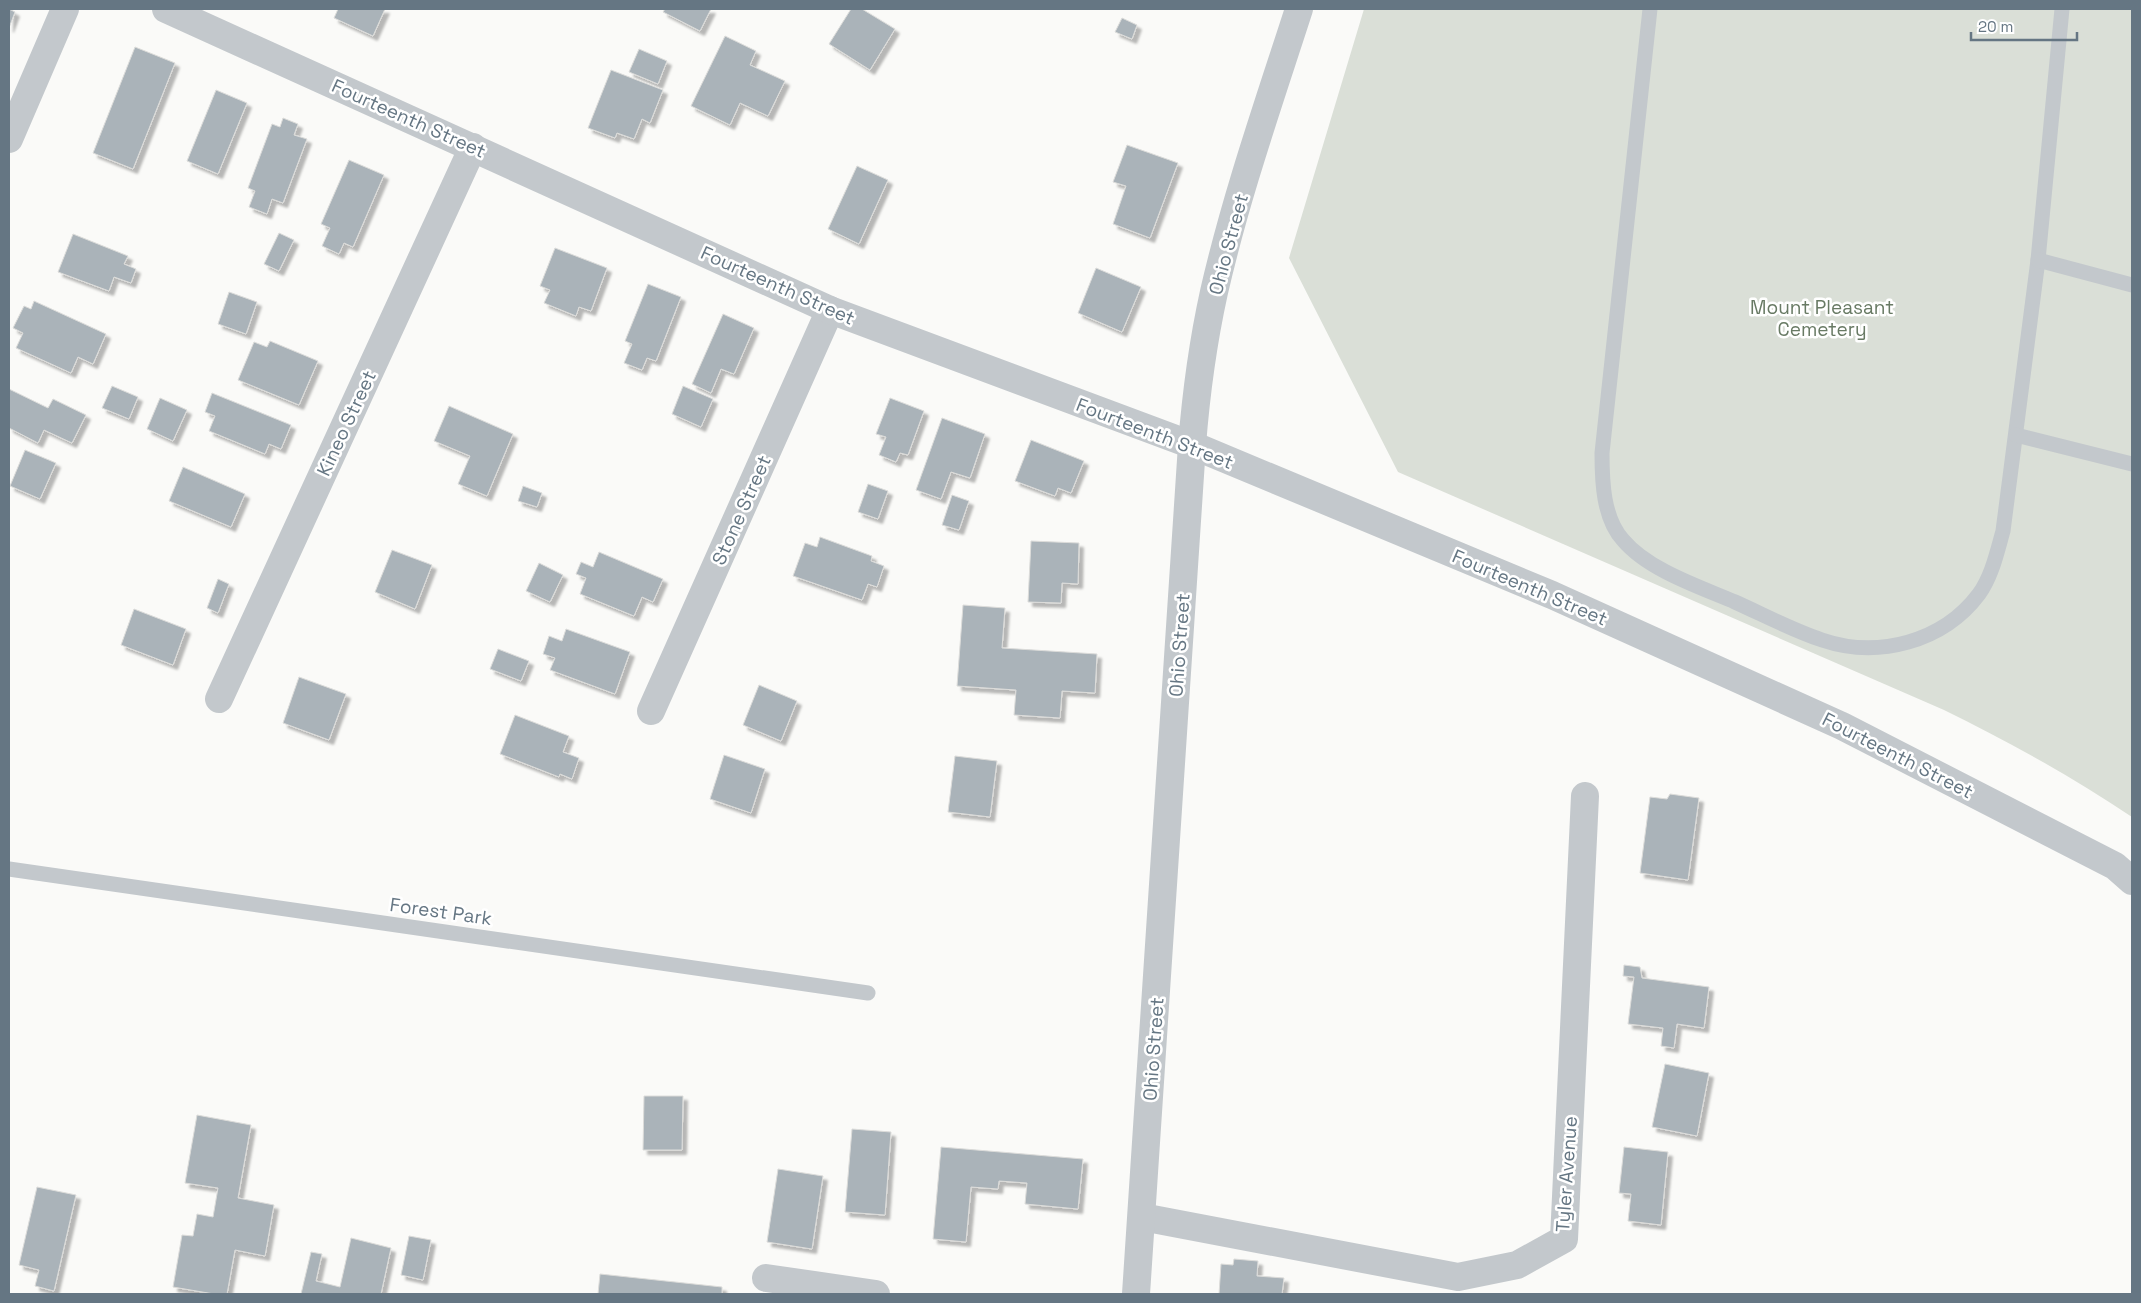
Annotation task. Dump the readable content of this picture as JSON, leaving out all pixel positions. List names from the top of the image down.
{
  "streets": {
    "street": [
      "Fourteenth Street",
      "Ohio Street",
      "Kineo Street",
      "Stone Street",
      "Tyler Avenue"
    ],
    "lane": ["Forest Park"]
  },
  "crossings": [
    ["Fourteenth Street", "Ohio Street"],
    ["Fourteenth Street", "Kineo Street"],
    ["Fourteenth Street", "Stone Street"],
    ["Ohio Street", "Tyler Avenue"]
  ],
  "parks": ["Mount Pleasant Cemetery"],
  "scale_bar": "20 m"
}
